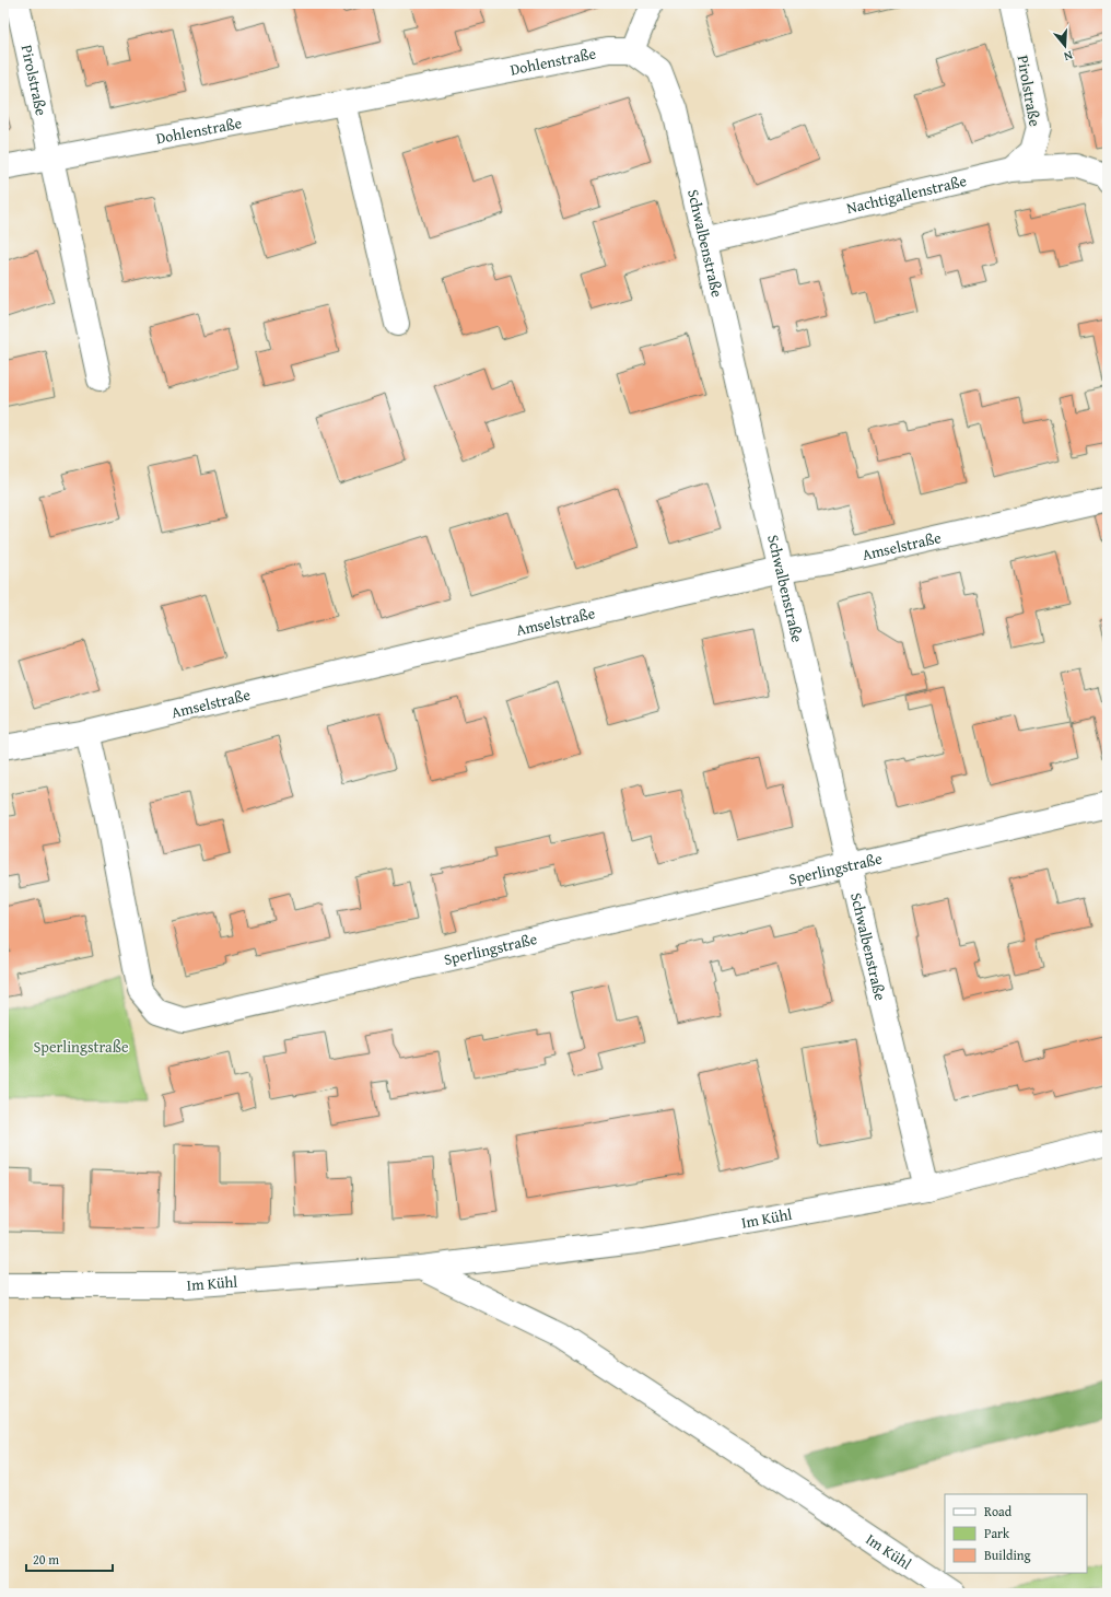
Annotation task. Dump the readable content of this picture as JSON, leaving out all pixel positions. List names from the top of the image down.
{
  "streets": {
    "street": [
      "Dohlenstraße",
      "Pirolstraße",
      "Nachtigallenstraße",
      "Schwalbenstraße",
      "Amselstraße",
      "Sperlingstraße",
      "Im Kühl"
    ]
  },
  "crossings": [
    ["Dohlenstraße", "Pirolstraße"],
    ["Dohlenstraße", "Schwalbenstraße"],
    ["Pirolstraße", "Nachtigallenstraße"],
    ["Nachtigallenstraße", "Schwalbenstraße"],
    ["Schwalbenstraße", "Amselstraße"],
    ["Schwalbenstraße", "Sperlingstraße"],
    ["Schwalbenstraße", "Im Kühl"],
    ["Amselstraße", "Sperlingstraße"]
  ],
  "parks": ["Sperlingstraße"],
  "legend": ["Road", "Park", "Building"],
  "scale_bar": "20 m",
  "north": "bottom"
}
